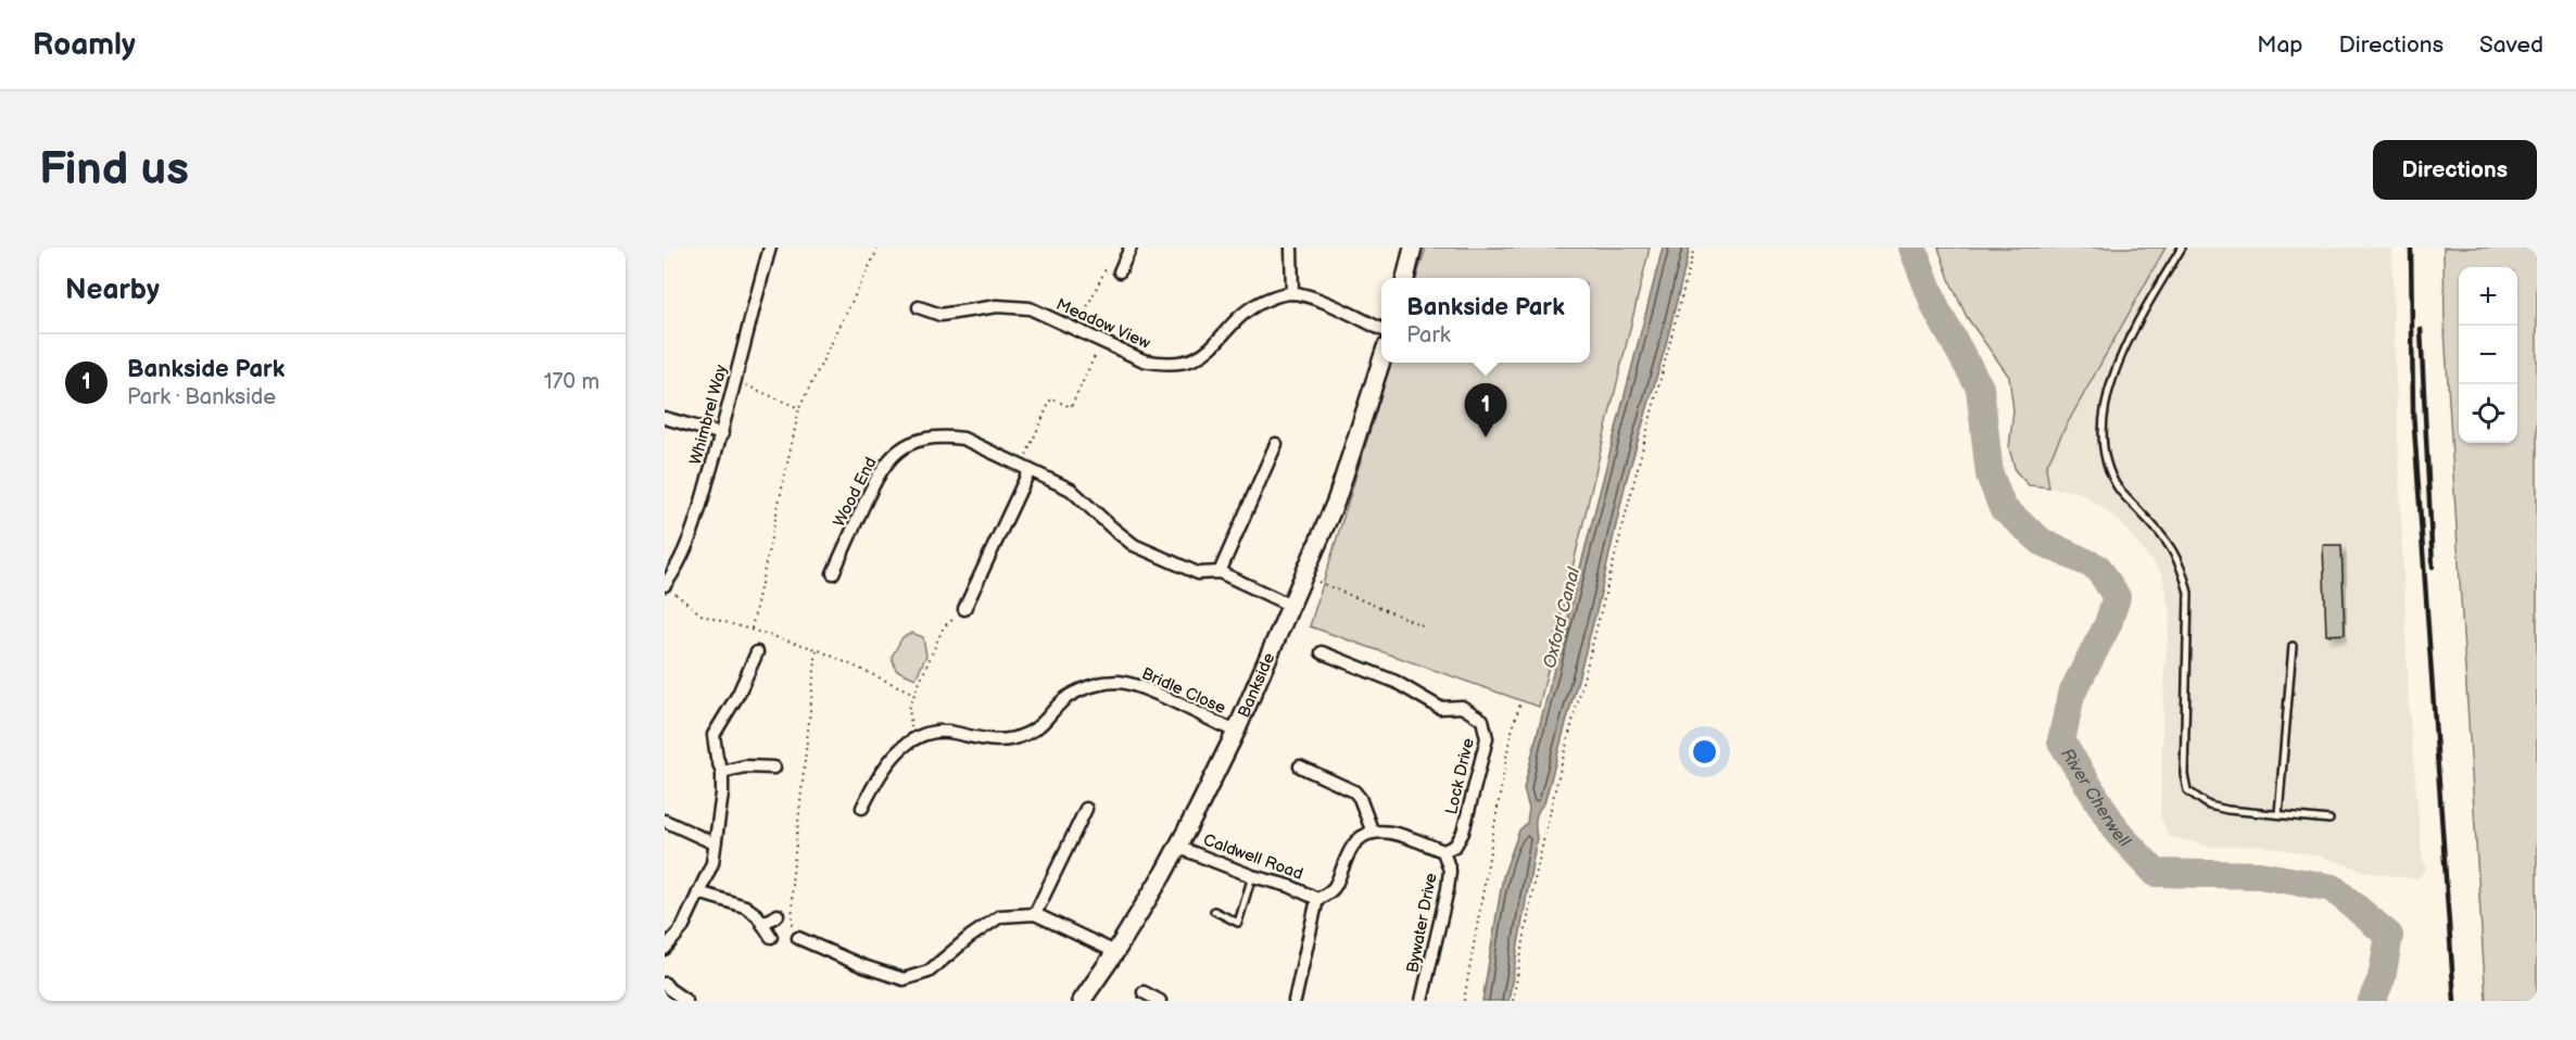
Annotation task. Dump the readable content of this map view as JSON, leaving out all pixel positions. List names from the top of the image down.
{
  "streets": {
    "street": [
      "Meadow View",
      "Whimbrel Way",
      "Wood End",
      "Bankside",
      "Bridle Close",
      "Lock Drive",
      "Caldwell Road",
      "Bywater Drive"
    ]
  },
  "crossings": [
    ["Wood End", "Bankside"],
    ["Bankside", "Bridle Close"],
    ["Bankside", "Caldwell Road"],
    ["Lock Drive", "Bywater Drive"]
  ],
  "water": ["Oxford Canal", "River Cherwell"],
  "page": {
    "header": "Roamly",
    "nav": ["Map", "Directions", "Saved"],
    "buttons": "Directions",
    "title": "Find us",
    "heading": "Nearby",
    "map_buttons": ["+", "−"],
    "popup": ["Bankside Park", "Park"],
    "list": [
      {
        "mark": "1",
        "name": "Bankside Park",
        "note": "Park · Bankside",
        "value": "170 m"
      }
    ],
    "pins": "1"
  }
}
